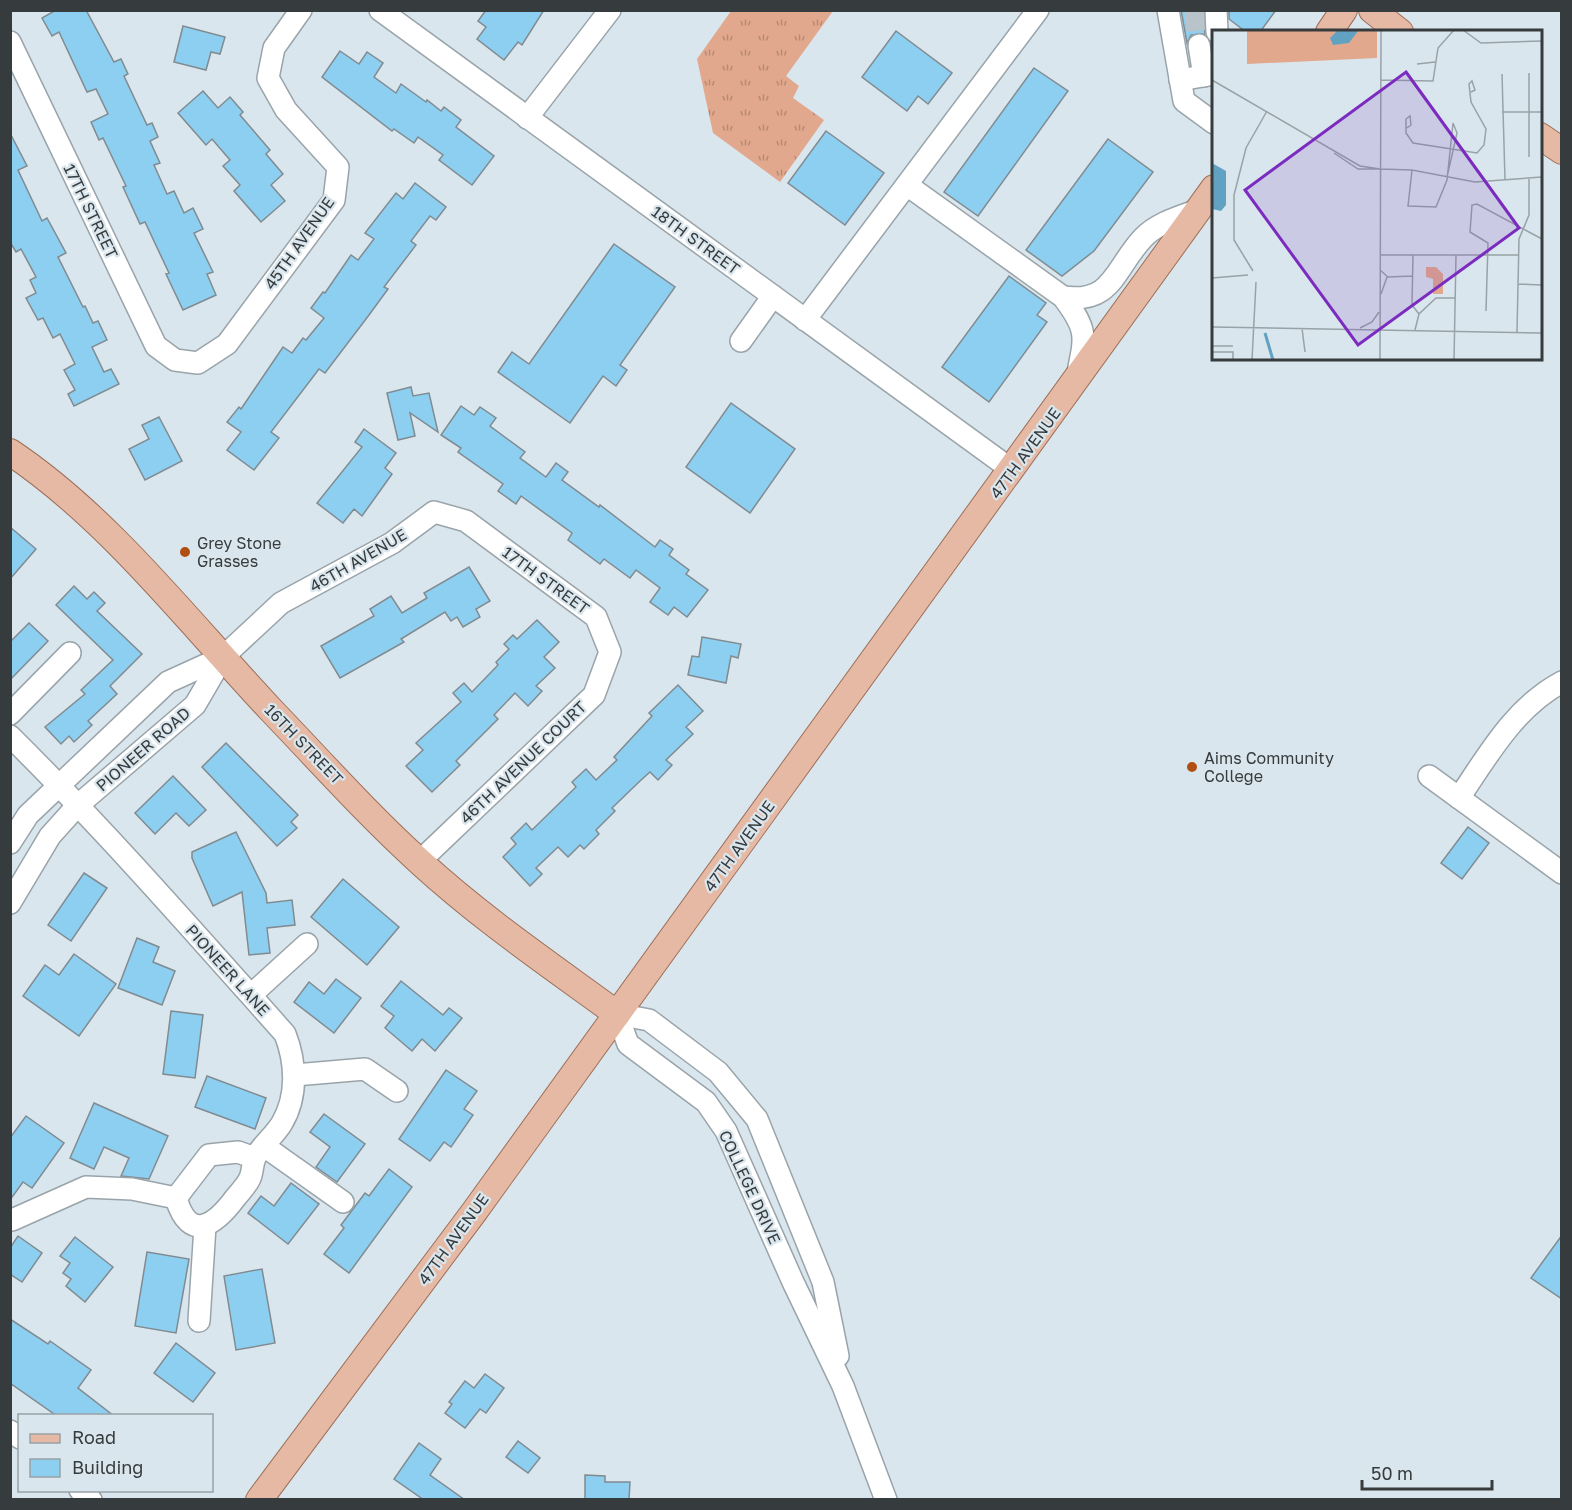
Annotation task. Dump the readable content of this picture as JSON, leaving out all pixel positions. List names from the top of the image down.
{
  "streets": {
    "main road": ["47TH AVENUE", "16TH STREET"],
    "street": [
      "17TH STREET",
      "18TH STREET",
      "45TH AVENUE",
      "46TH AVENUE",
      "PIONEER ROAD",
      "46TH AVENUE COURT",
      "PIONEER LANE",
      "COLLEGE DRIVE"
    ]
  },
  "crossings": [
    ["17TH STREET", "45TH AVENUE"],
    ["17TH STREET", "46TH AVENUE"],
    ["17TH STREET", "46TH AVENUE COURT"],
    ["18TH STREET", "47TH AVENUE"],
    ["47TH AVENUE", "16TH STREET"],
    ["47TH AVENUE", "COLLEGE DRIVE"],
    ["46TH AVENUE", "PIONEER ROAD"],
    ["16TH STREET", "PIONEER ROAD"],
    ["16TH STREET", "46TH AVENUE COURT"],
    ["16TH STREET", "COLLEGE DRIVE"],
    ["PIONEER ROAD", "PIONEER LANE"]
  ],
  "places": ["Grey Stone Grasses", "Aims Community College"],
  "legend": ["Road", "Building"],
  "scale_bar": "50 m"
}
